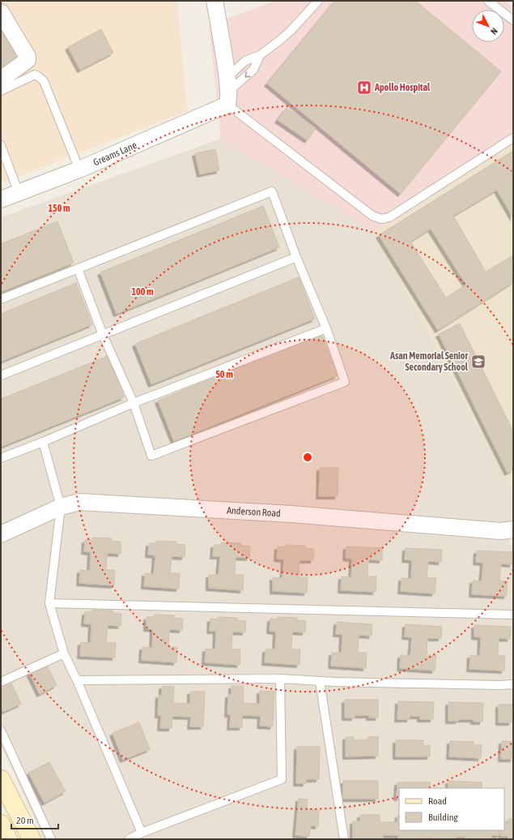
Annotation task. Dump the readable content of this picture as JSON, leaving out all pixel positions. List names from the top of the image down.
{
  "streets": {
    "street": ["Greams Lane", "Anderson Road"]
  },
  "places": {
    "hospital": ["Apollo Hospital"],
    "school or university": ["Asan Memorial Senior Secondary School"]
  },
  "legend": ["Road", "Building"],
  "scale_bar": "20 m",
  "north": "bottom right",
  "rings": ["150 m", "100 m", "50 m"]
}
